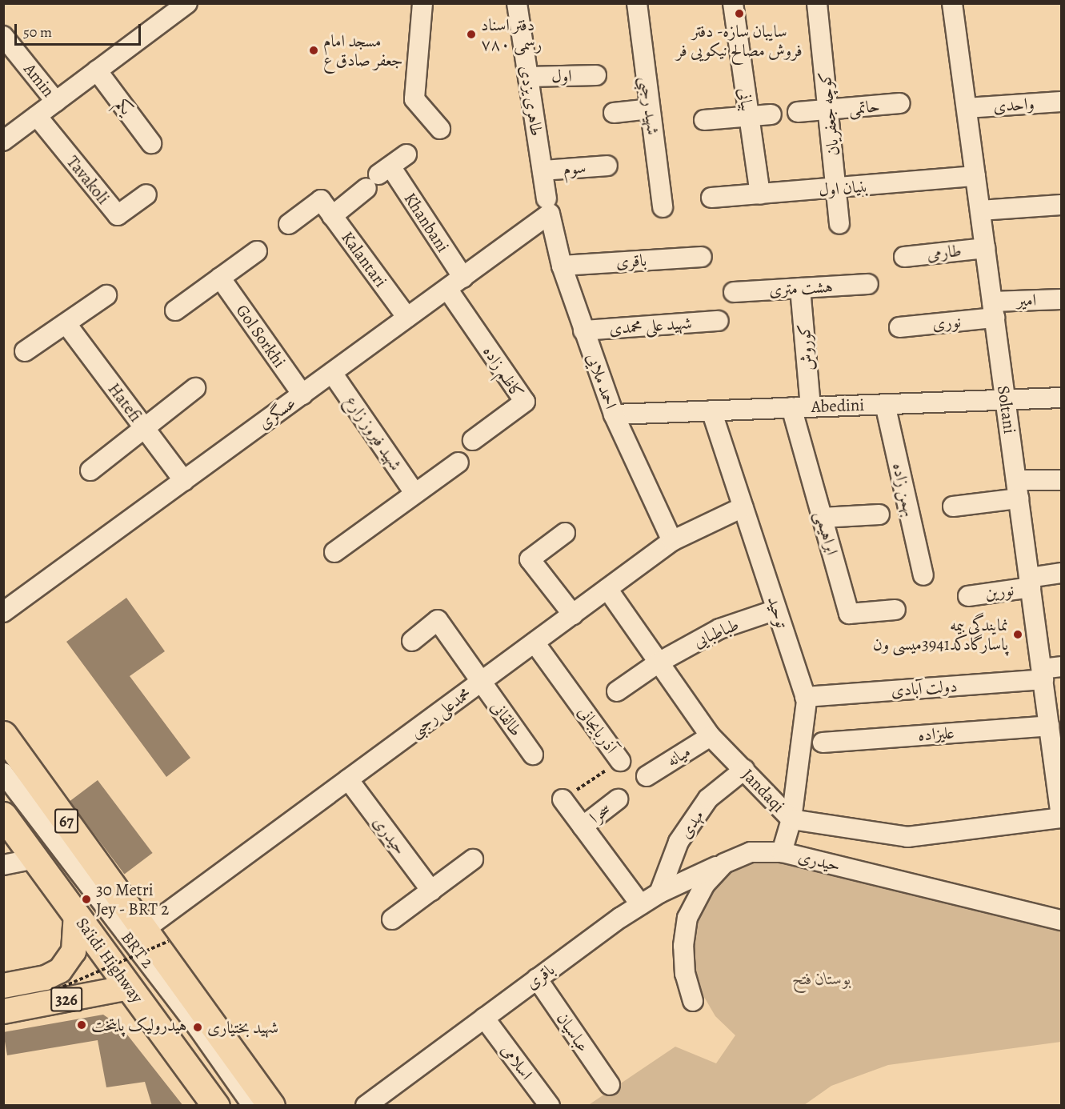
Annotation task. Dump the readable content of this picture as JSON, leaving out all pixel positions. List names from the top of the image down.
{
  "streets": {
    "highway": ["67", "Sa'idi Highway"],
    "main road": ["326"],
    "street": [
      "اول",
      "Amin",
      "بیانی",
      "طاهری یزدی",
      "واحدی",
      "شهید رجبی",
      "یکم",
      "حاتمی",
      "کوچه جعفریان",
      "سوم",
      "Tavakoli",
      "بنیان اول",
      "Khanbani",
      "طارمی",
      "Kalantari",
      "باقری",
      "هشت متری",
      "امیر",
      "نوری",
      "شهید علی محمدی",
      "Gol Sorkhi",
      "کوروش",
      "کاظم زاده",
      "احمد ملایی",
      "Hatefi",
      "Abedini",
      "Soltani",
      "عسگری",
      "شهید فیروز زارع",
      "بهمن زاده",
      "ابراهیمی",
      "نورین",
      "توحید",
      "طباطبایی",
      "دولت آبادی",
      "محمدعلی رجبی",
      "طالقانی",
      "آذربایجانی",
      "علیزاده",
      "میانه",
      "Jandaqi",
      "سحرا",
      "مهدی",
      "حیدری",
      "BRT 2",
      "عباسیان",
      "اسلامی"
    ]
  },
  "crossings": [
    ["اول", "طاهری یزدی"],
    ["بیانی", "بنیان اول"],
    ["طاهری یزدی", "سوم"],
    ["طاهری یزدی", "احمد ملایی"],
    ["طاهری یزدی", "عسگری"],
    ["واحدی", "Soltani"],
    ["حاتمی", "کوچه جعفریان"],
    ["کوچه جعفریان", "بنیان اول"],
    ["بنیان اول", "Soltani"],
    ["Khanbani", "عسگری"],
    ["طارمی", "Soltani"],
    ["Kalantari", "عسگری"],
    ["باقری", "احمد ملایی"],
    ["باقری", "مهدی"],
    ["باقری", "حیدری"],
    ["باقری", "عباسیان"],
    ["باقری", "اسلامی"],
    ["هشت متری", "کوروش"],
    ["امیر", "نوری"],
    ["امیر", "Soltani"],
    ["نوری", "Soltani"],
    ["شهید علی محمدی", "احمد ملایی"],
    ["Gol Sorkhi", "عسگری"],
    ["کوروش", "Abedini"],
    ["کاظم زاده", "عسگری"],
    ["احمد ملایی", "Abedini"],
    ["احمد ملایی", "عسگری"],
    ["احمد ملایی", "محمدعلی رجبی"],
    ["Hatefi", "عسگری"],
    ["Abedini", "Soltani"],
    ["Abedini", "بهمن زاده"],
    ["Abedini", "ابراهیمی"],
    ["Abedini", "توحید"],
    ["Soltani", "نورین"],
    ["Soltani", "دولت آبادی"],
    ["Soltani", "علیزاده"],
    ["Soltani", "Jandaqi"],
    ["عسگری", "شهید فیروز زارع"],
    ["توحید", "طباطبایی"],
    ["توحید", "دولت آبادی"],
    ["توحید", "محمدعلی رجبی"],
    ["توحید", "Jandaqi"],
    ["توحید", "حیدری"],
    ["طباطبایی", "Jandaqi"],
    ["محمدعلی رجبی", "طالقانی"],
    ["محمدعلی رجبی", "آذربایجانی"],
    ["محمدعلی رجبی", "Jandaqi"],
    ["محمدعلی رجبی", "67"],
    ["محمدعلی رجبی", "حیدری"],
    ["میانه", "Jandaqi"],
    ["Jandaqi", "مهدی"],
    ["Sa'idi Highway", "326"]
  ],
  "parks": ["بوستان فتح"],
  "places": [
    "سایبان سازه- دفتر فروش مصالح نیکویی فر",
    "دفتر اسناد رسمی ۷۸۰",
    "مسجد امام جعفر صادق ع",
    "نمایندگی بیمه پاسارگادکد3941میسی ون",
    "30 Metri Jey - BRT 2",
    "هیدرولیک پایتخت",
    "شهید بختیاری"
  ],
  "scale_bar": "50 m"
}
